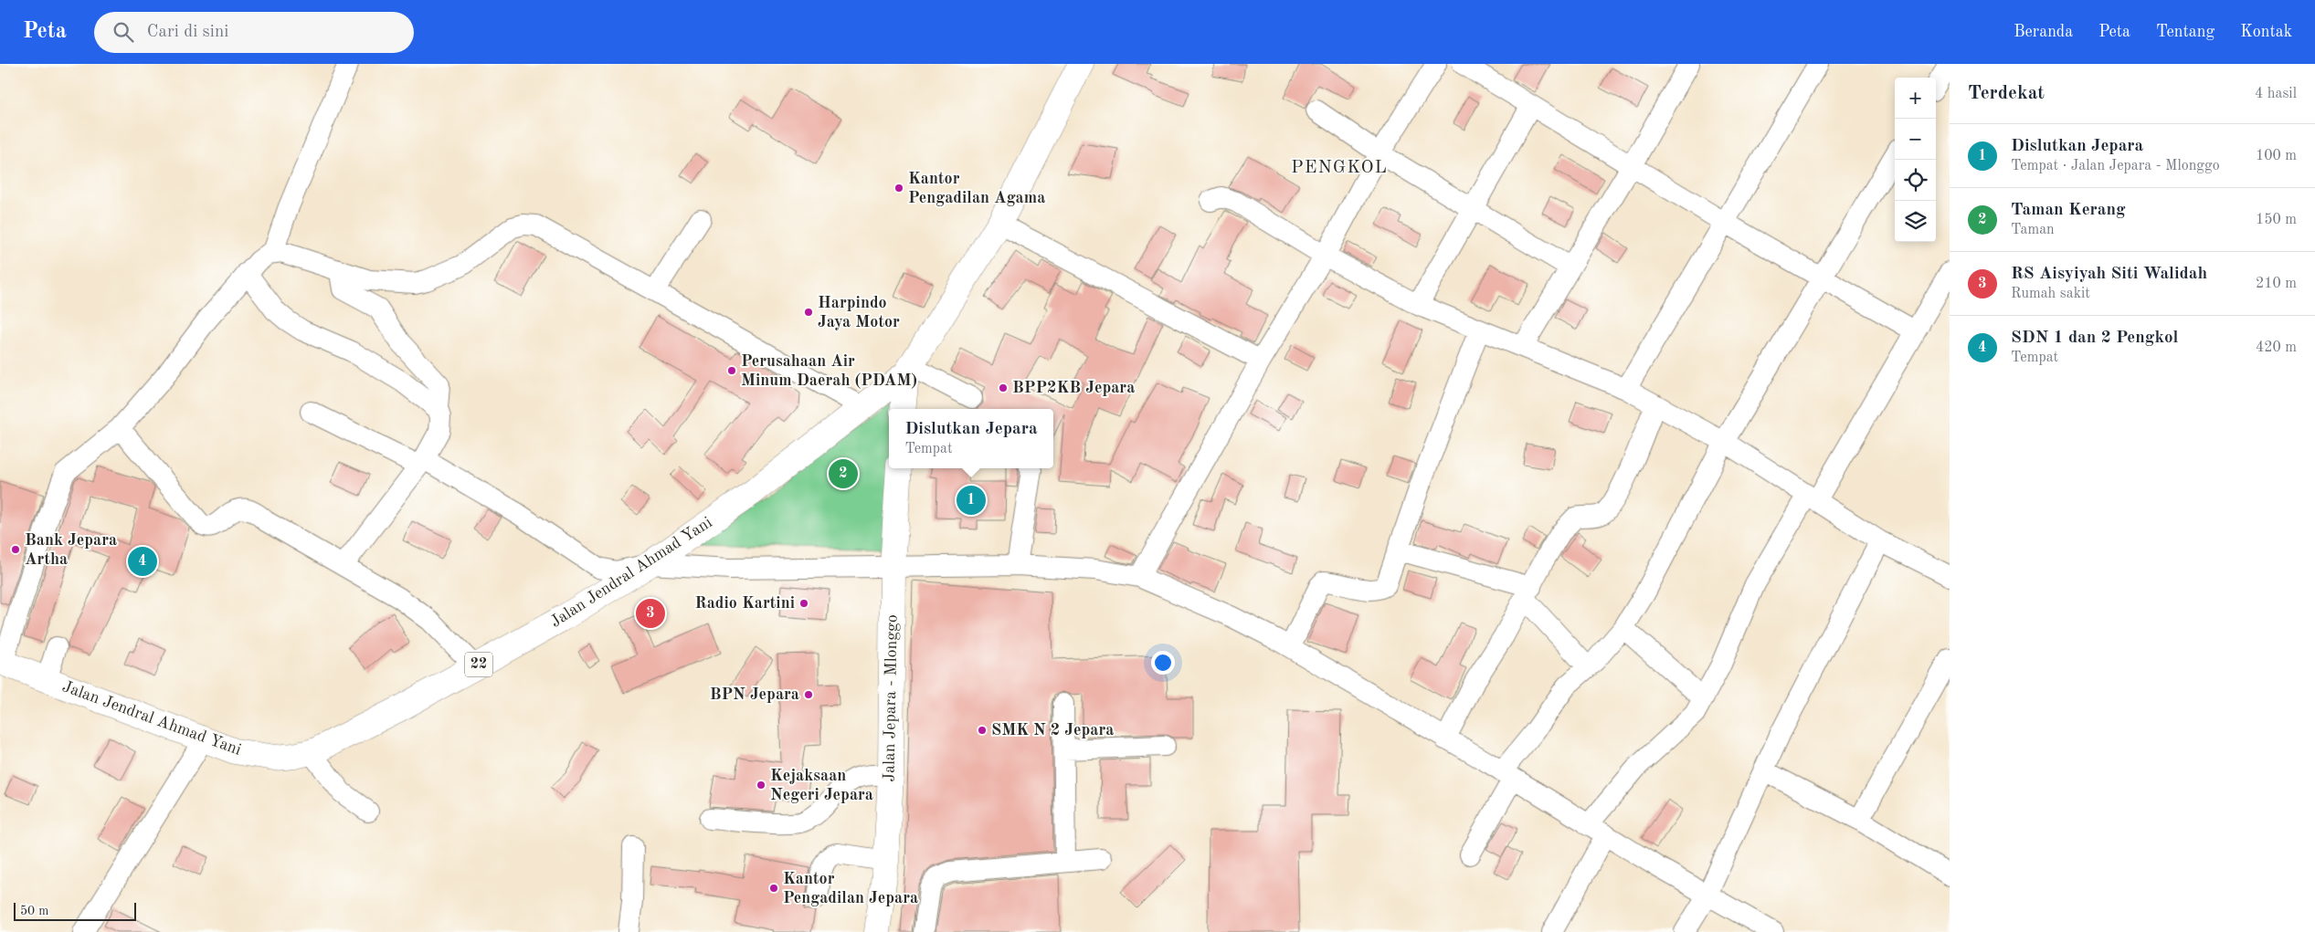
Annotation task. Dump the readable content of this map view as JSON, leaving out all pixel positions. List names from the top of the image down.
{
  "streets": {
    "main road": ["Jalan Jendral Ahmad Yani", "22", "Jalan Jepara - Mlonggo"]
  },
  "districts": ["PENGKOL"],
  "places": [
    "Kantor Pengadilan Agama",
    "Harpindo Jaya Motor",
    "Perusahaan Air Minum Daerah (PDAM)",
    "BPP2KB Jepara",
    "Bank Jepara Artha",
    "Radio Kartini",
    "BPN Jepara",
    "SMK N 2 Jepara",
    "Kejaksaan Negeri Jepara",
    "Kantor Pengadilan Jepara"
  ],
  "scale_bar": "50 m",
  "page": {
    "header": "Peta",
    "search": "Cari di sini",
    "nav": [
      "Beranda",
      "Peta",
      "Tentang",
      "Kontak"
    ],
    "heading": ["Terdekat", "4 hasil"],
    "map_buttons": ["+", "−"],
    "list": [
      {
        "mark": "1",
        "name": "Dislutkan Jepara",
        "note": "Tempat · Jalan Jepara - Mlonggo",
        "value": "100 m"
      },
      {
        "mark": "2",
        "name": "Taman Kerang",
        "note": "Taman",
        "value": "150 m"
      },
      {
        "mark": "3",
        "name": "RS Aisyiyah Siti Walidah",
        "note": "Rumah sakit",
        "value": "210 m"
      },
      {
        "mark": "4",
        "name": "SDN 1 dan 2 Pengkol",
        "note": "Tempat",
        "value": "420 m"
      }
    ],
    "popup": ["Dislutkan Jepara", "Tempat"],
    "pins": [
      "2",
      "1",
      "4",
      "3"
    ],
    "scale": "50 m"
  }
}
